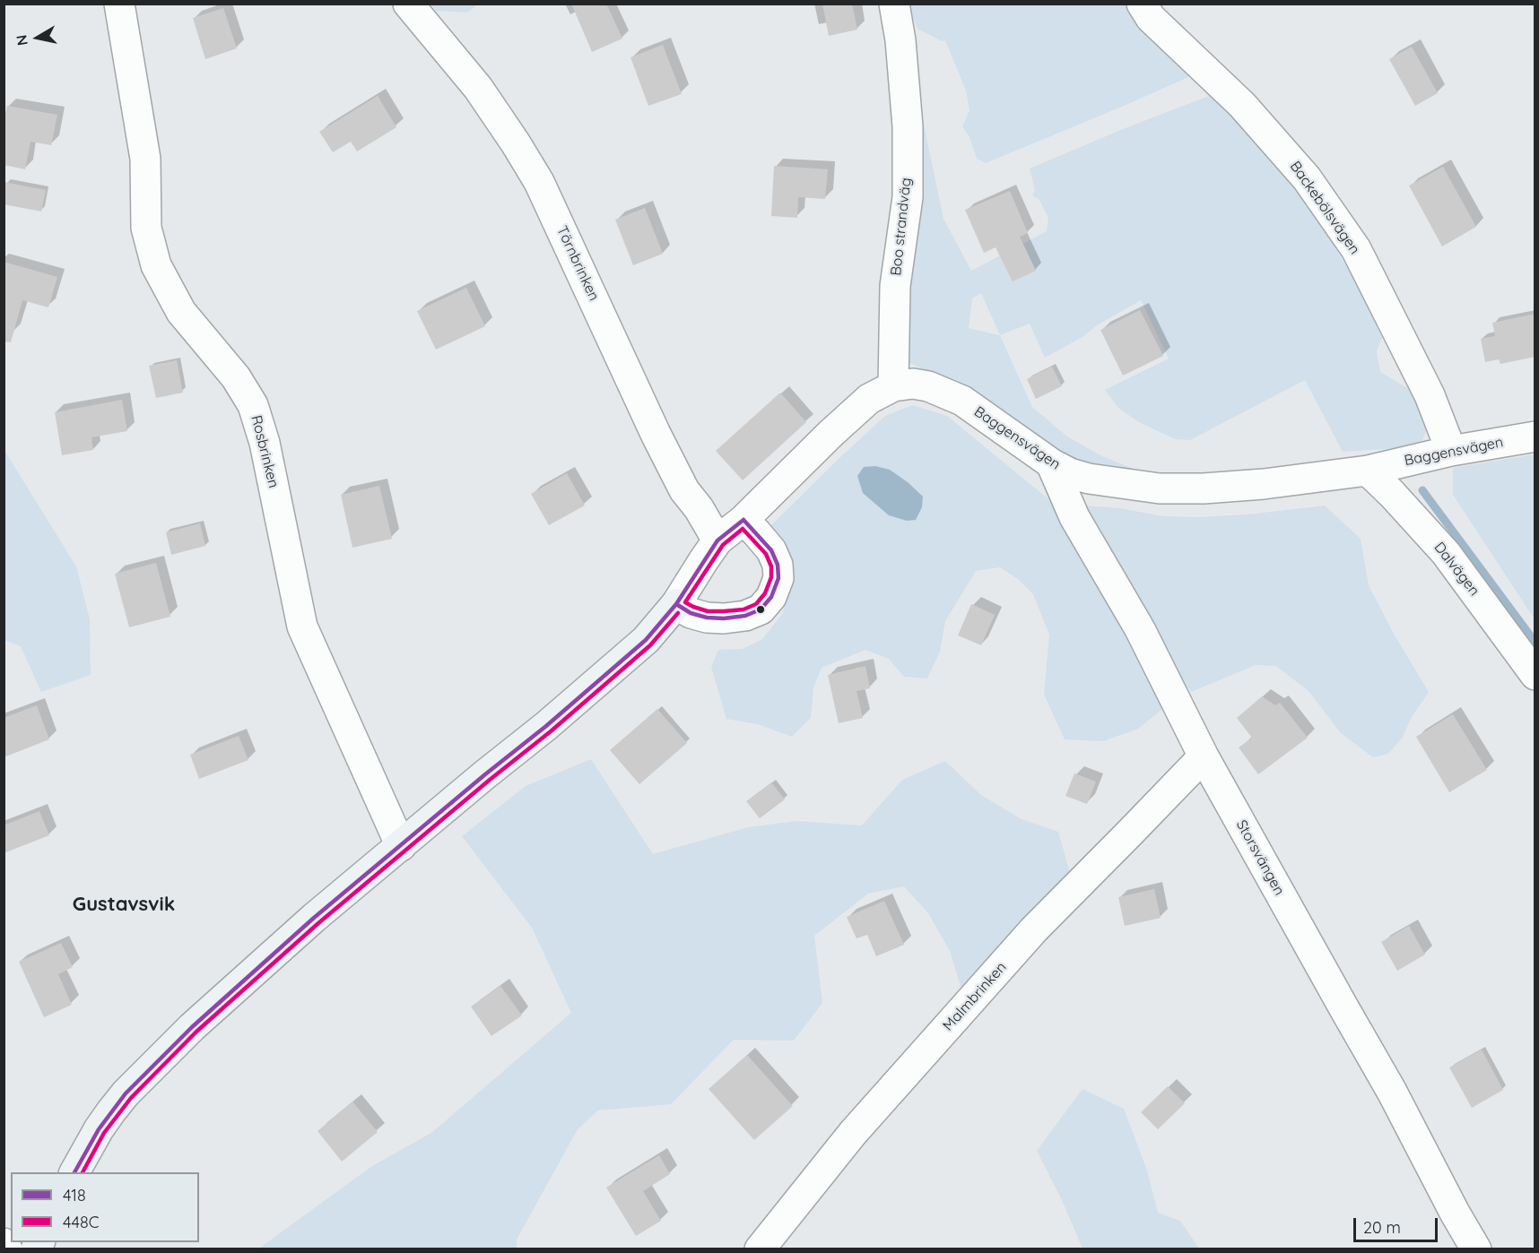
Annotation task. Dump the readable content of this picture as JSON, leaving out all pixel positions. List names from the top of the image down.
{
  "streets": {
    "street": [
      "Backebölsvägen",
      "Boo strandväg",
      "Törnbrinken",
      "Baggensvägen",
      "Rosbrinken",
      "Dalvägen",
      "Storsvängen",
      "Malmbrinken"
    ]
  },
  "crossings": [
    ["Backebölsvägen", "Baggensvägen"],
    ["Boo strandväg", "Baggensvägen"],
    ["Törnbrinken", "Baggensvägen"],
    ["Baggensvägen", "Dalvägen"],
    ["Baggensvägen", "Storsvängen"],
    ["Storsvängen", "Malmbrinken"]
  ],
  "districts": ["Gustavsvik"],
  "lines": ["transit line 418", "transit line 448C"],
  "legend": ["418", "448C"],
  "scale_bar": "20 m",
  "north": "left"
}
